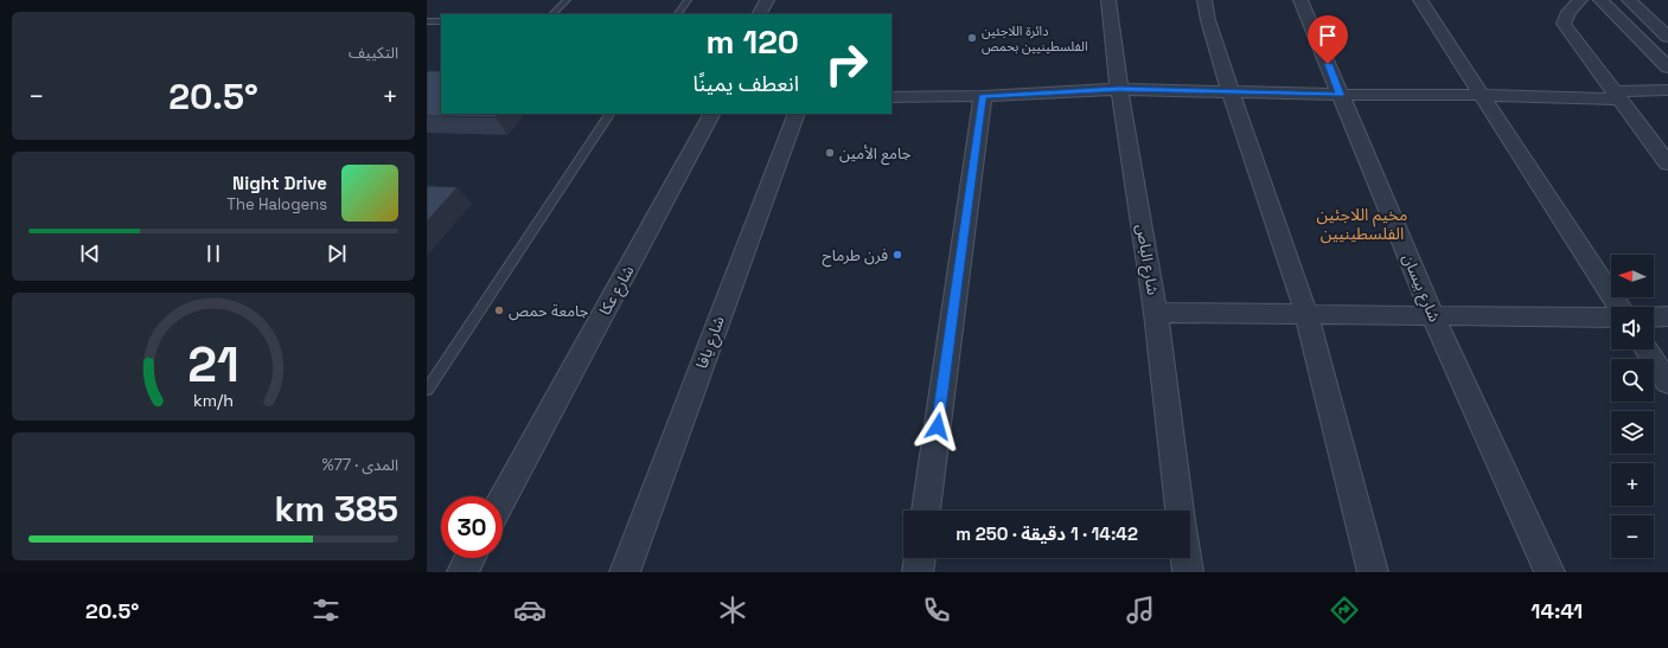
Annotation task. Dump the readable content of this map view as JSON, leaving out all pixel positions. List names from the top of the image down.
{
  "streets": {
    "street": [
      "شارع الباص",
      "شارع بيسان",
      "شارع عكا",
      "شارع يافا"
    ]
  },
  "districts": ["مخيم اللاجئين الفلسطينيين"],
  "places": [
    "دائرة اللاجئين الفلسطينيين بحمص",
    "جامع الأمين",
    "فرن طرماح",
    "جامعة حمص"
  ],
  "north": "left",
  "page": {
    "tile": [
      "التكييف",
      ["المدى · 77%", "385 km"]
    ],
    "turn": ["120 m", "انعطف يمينًا"],
    "heat": ["−", "20.5°", "+"],
    "song": ["Night Drive", "The Halogens"],
    "map_buttons": ["+", "−"],
    "limit": "30",
    "trip": "14:42 · 1 دقيقة · 250 m",
    "tabs": ["14:41", "20.5°"],
    "gauge": ["21", "km/h"]
  }
}
